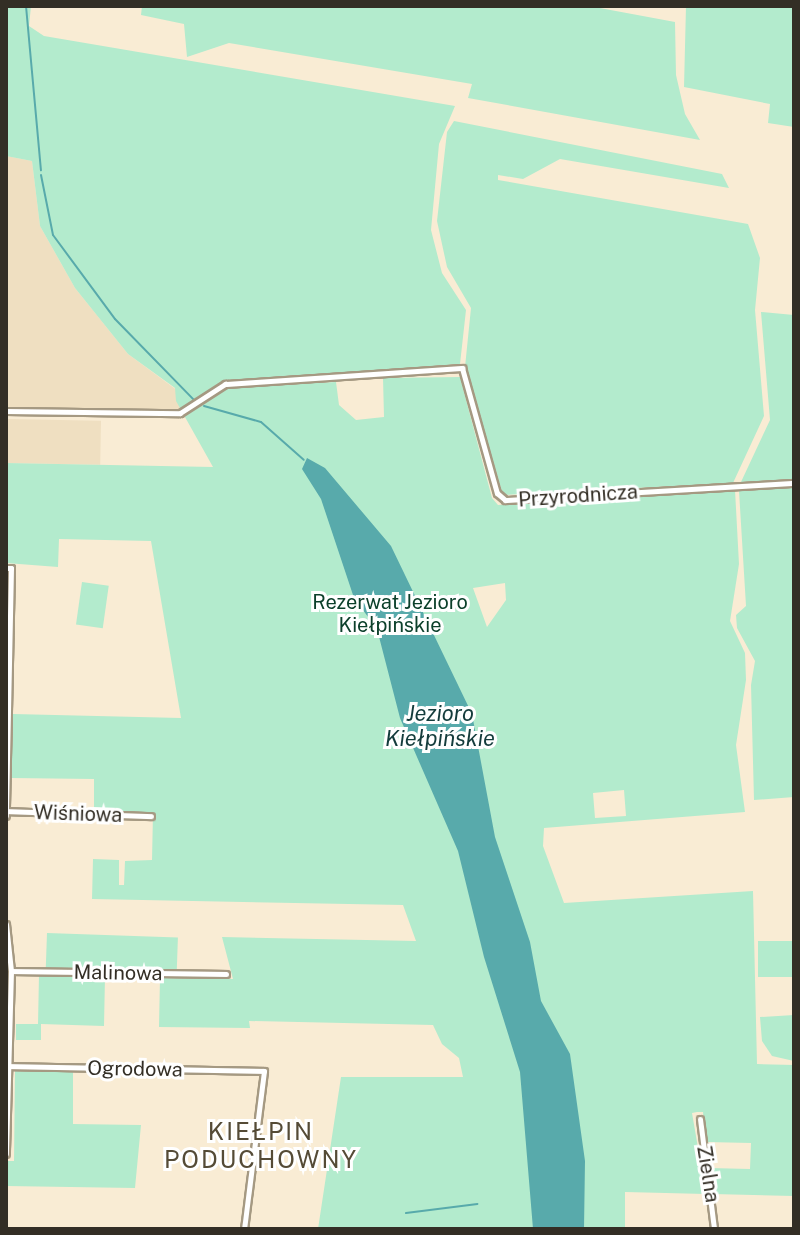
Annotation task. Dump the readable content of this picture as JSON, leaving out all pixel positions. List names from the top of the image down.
{
  "streets": {
    "street": [
      "Przyrodnicza",
      "Wiśniowa",
      "Malinowa",
      "Ogrodowa",
      "Zielna"
    ]
  },
  "districts": ["KIEŁPIN PODUCHOWNY"],
  "water": ["Jezioro Kiełpińskie"],
  "parks": ["Rezerwat Jezioro Kiełpińskie"]
}
